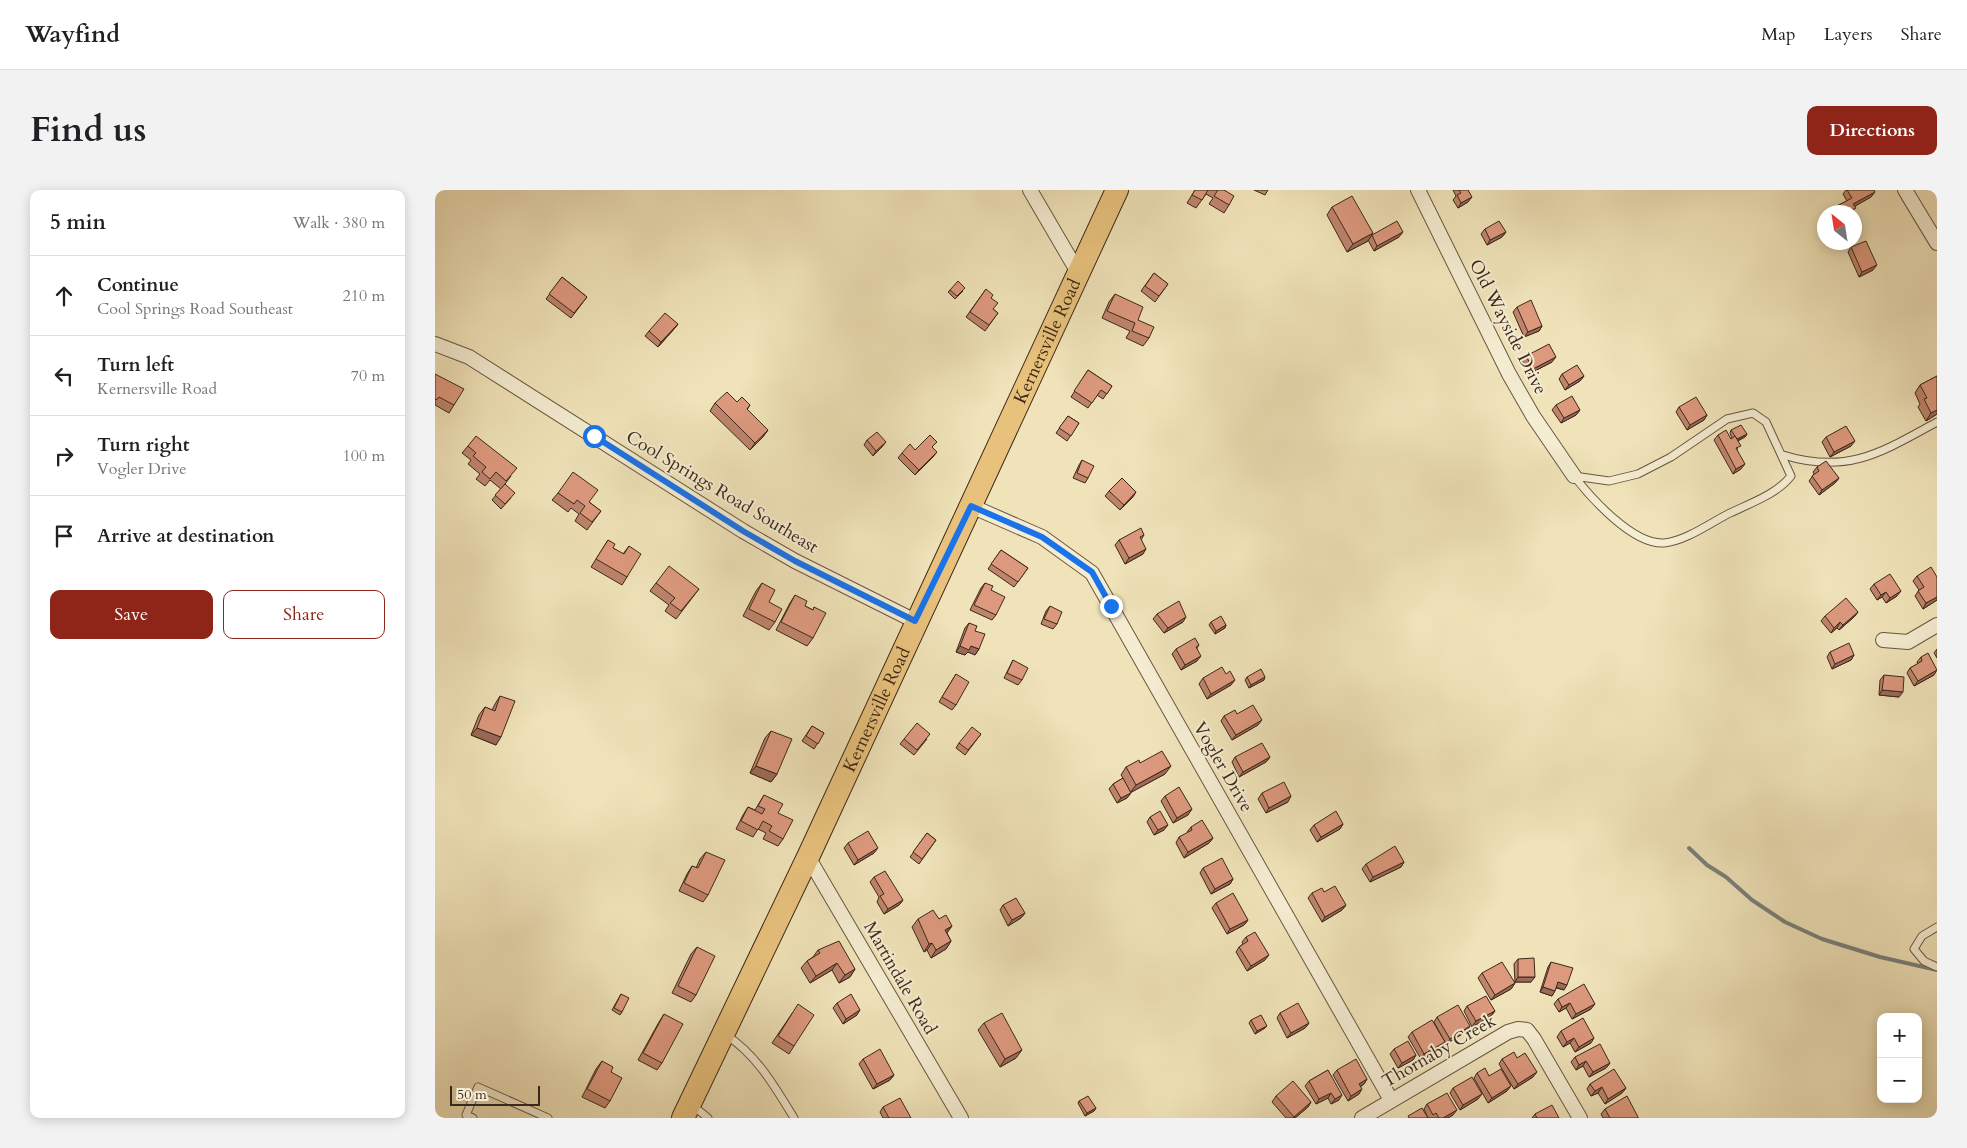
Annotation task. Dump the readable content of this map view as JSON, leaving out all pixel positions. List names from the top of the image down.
{
  "streets": {
    "main road": ["Kernersville Road"],
    "street": [
      "Old Wayside Drive",
      "Cool Springs Road Southeast",
      "Vogler Drive",
      "Martindale Road",
      "Thornaby Creek"
    ]
  },
  "crossings": [
    ["Kernersville Road", "Cool Springs Road Southeast"],
    ["Kernersville Road", "Vogler Drive"],
    ["Kernersville Road", "Martindale Road"],
    ["Vogler Drive", "Thornaby Creek"]
  ],
  "scale_bar": "50 m",
  "north": "top left",
  "page": {
    "header": "Wayfind",
    "nav": ["Map", "Layers", "Share"],
    "title": "Find us",
    "buttons": [
      "Directions",
      ["Save", "Share"]
    ],
    "heading": ["5 min", "Walk · 380 m"],
    "list": [
      ["Continue", "Cool Springs Road Southeast", "210 m"],
      ["Turn left", "Kernersville Road", "70 m"],
      ["Turn right", "Vogler Drive", "100 m"],
      "Arrive at destination"
    ],
    "map_buttons": ["+", "−"],
    "scale": "50 m"
  }
}
